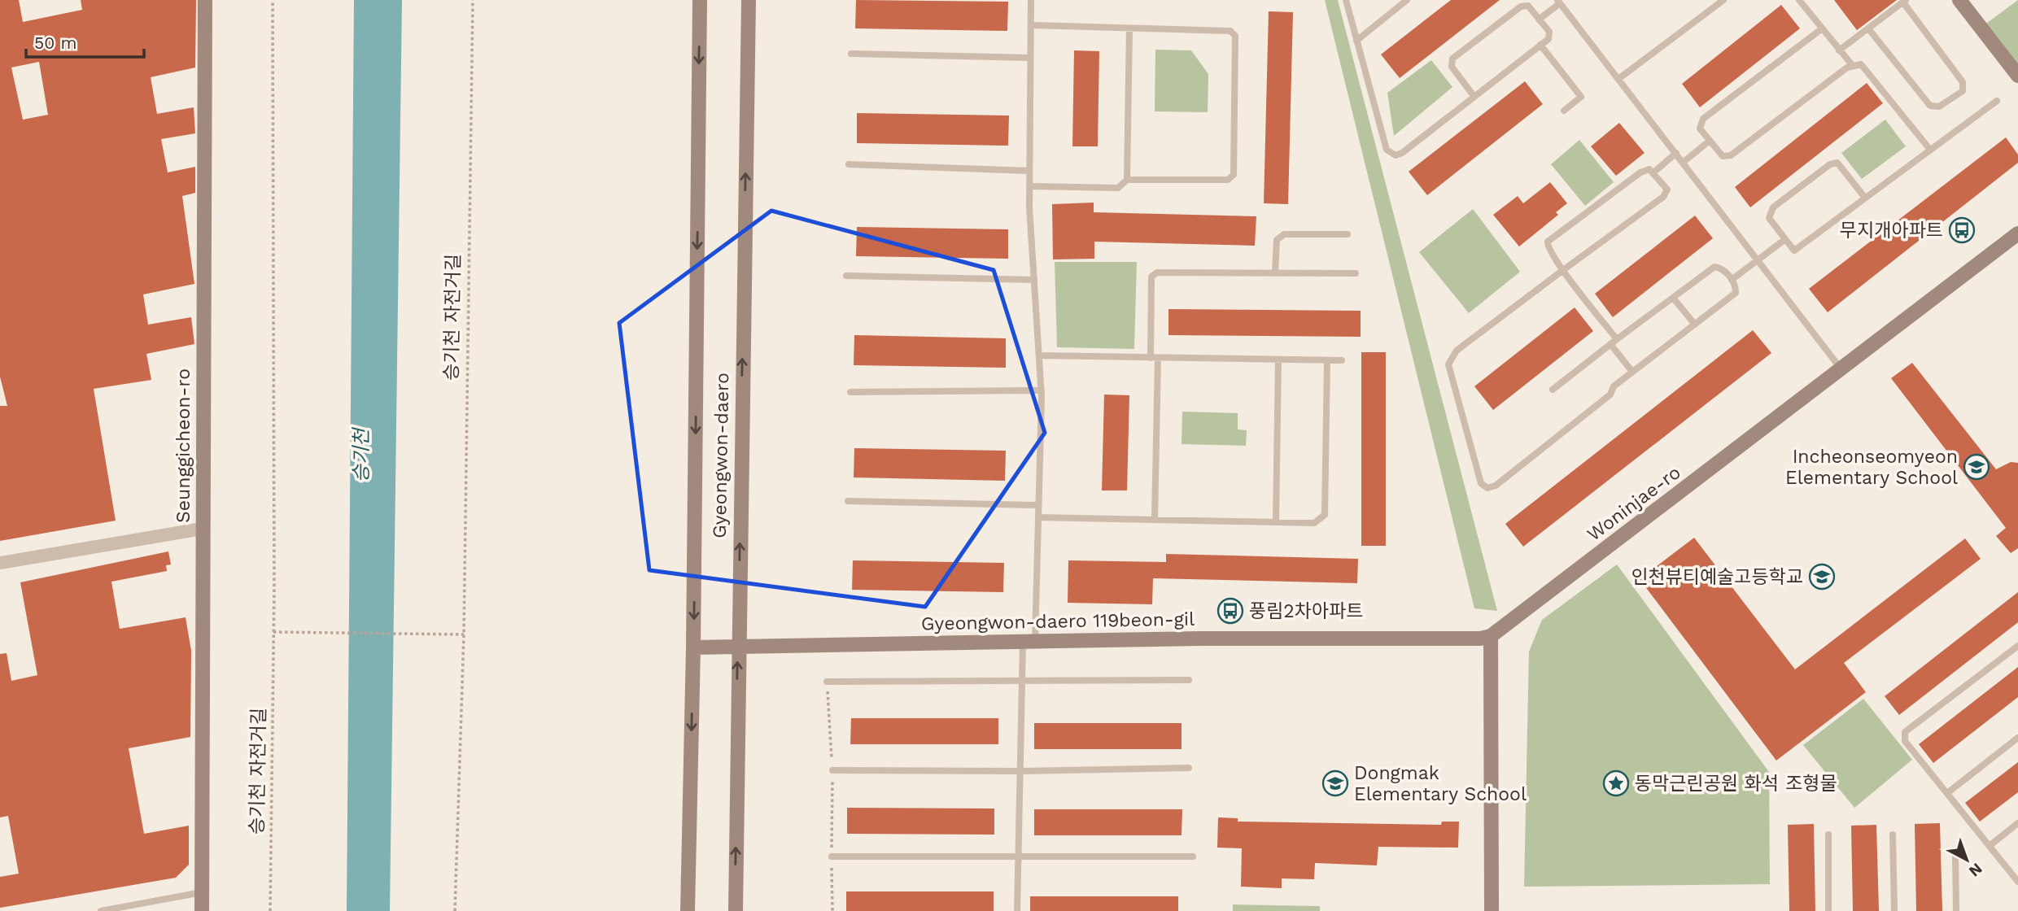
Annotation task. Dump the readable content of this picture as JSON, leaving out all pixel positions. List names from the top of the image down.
{
  "streets": {
    "main road": [
      "Seunggicheon-ro",
      "Gyeongwon-daero",
      "Woninjae-ro",
      "Gyeongwon-daero 119beon-gil"
    ],
    "path": ["승기천 자전거길"]
  },
  "crossings": [
    ["Gyeongwon-daero", "Gyeongwon-daero 119beon-gil"],
    ["Woninjae-ro", "Gyeongwon-daero 119beon-gil"]
  ],
  "water": ["승기천"],
  "places": {
    "bus stop": ["무지개아파트", "풍림2차아파트"],
    "school or university": ["Incheonseomyeon Elementary School", "인천뷰티예술고등학교", "Dongmak Elementary School"],
    "place": ["동막근린공원 화석 조형물"]
  },
  "scale_bar": "50 m",
  "north": "bottom right"
}
